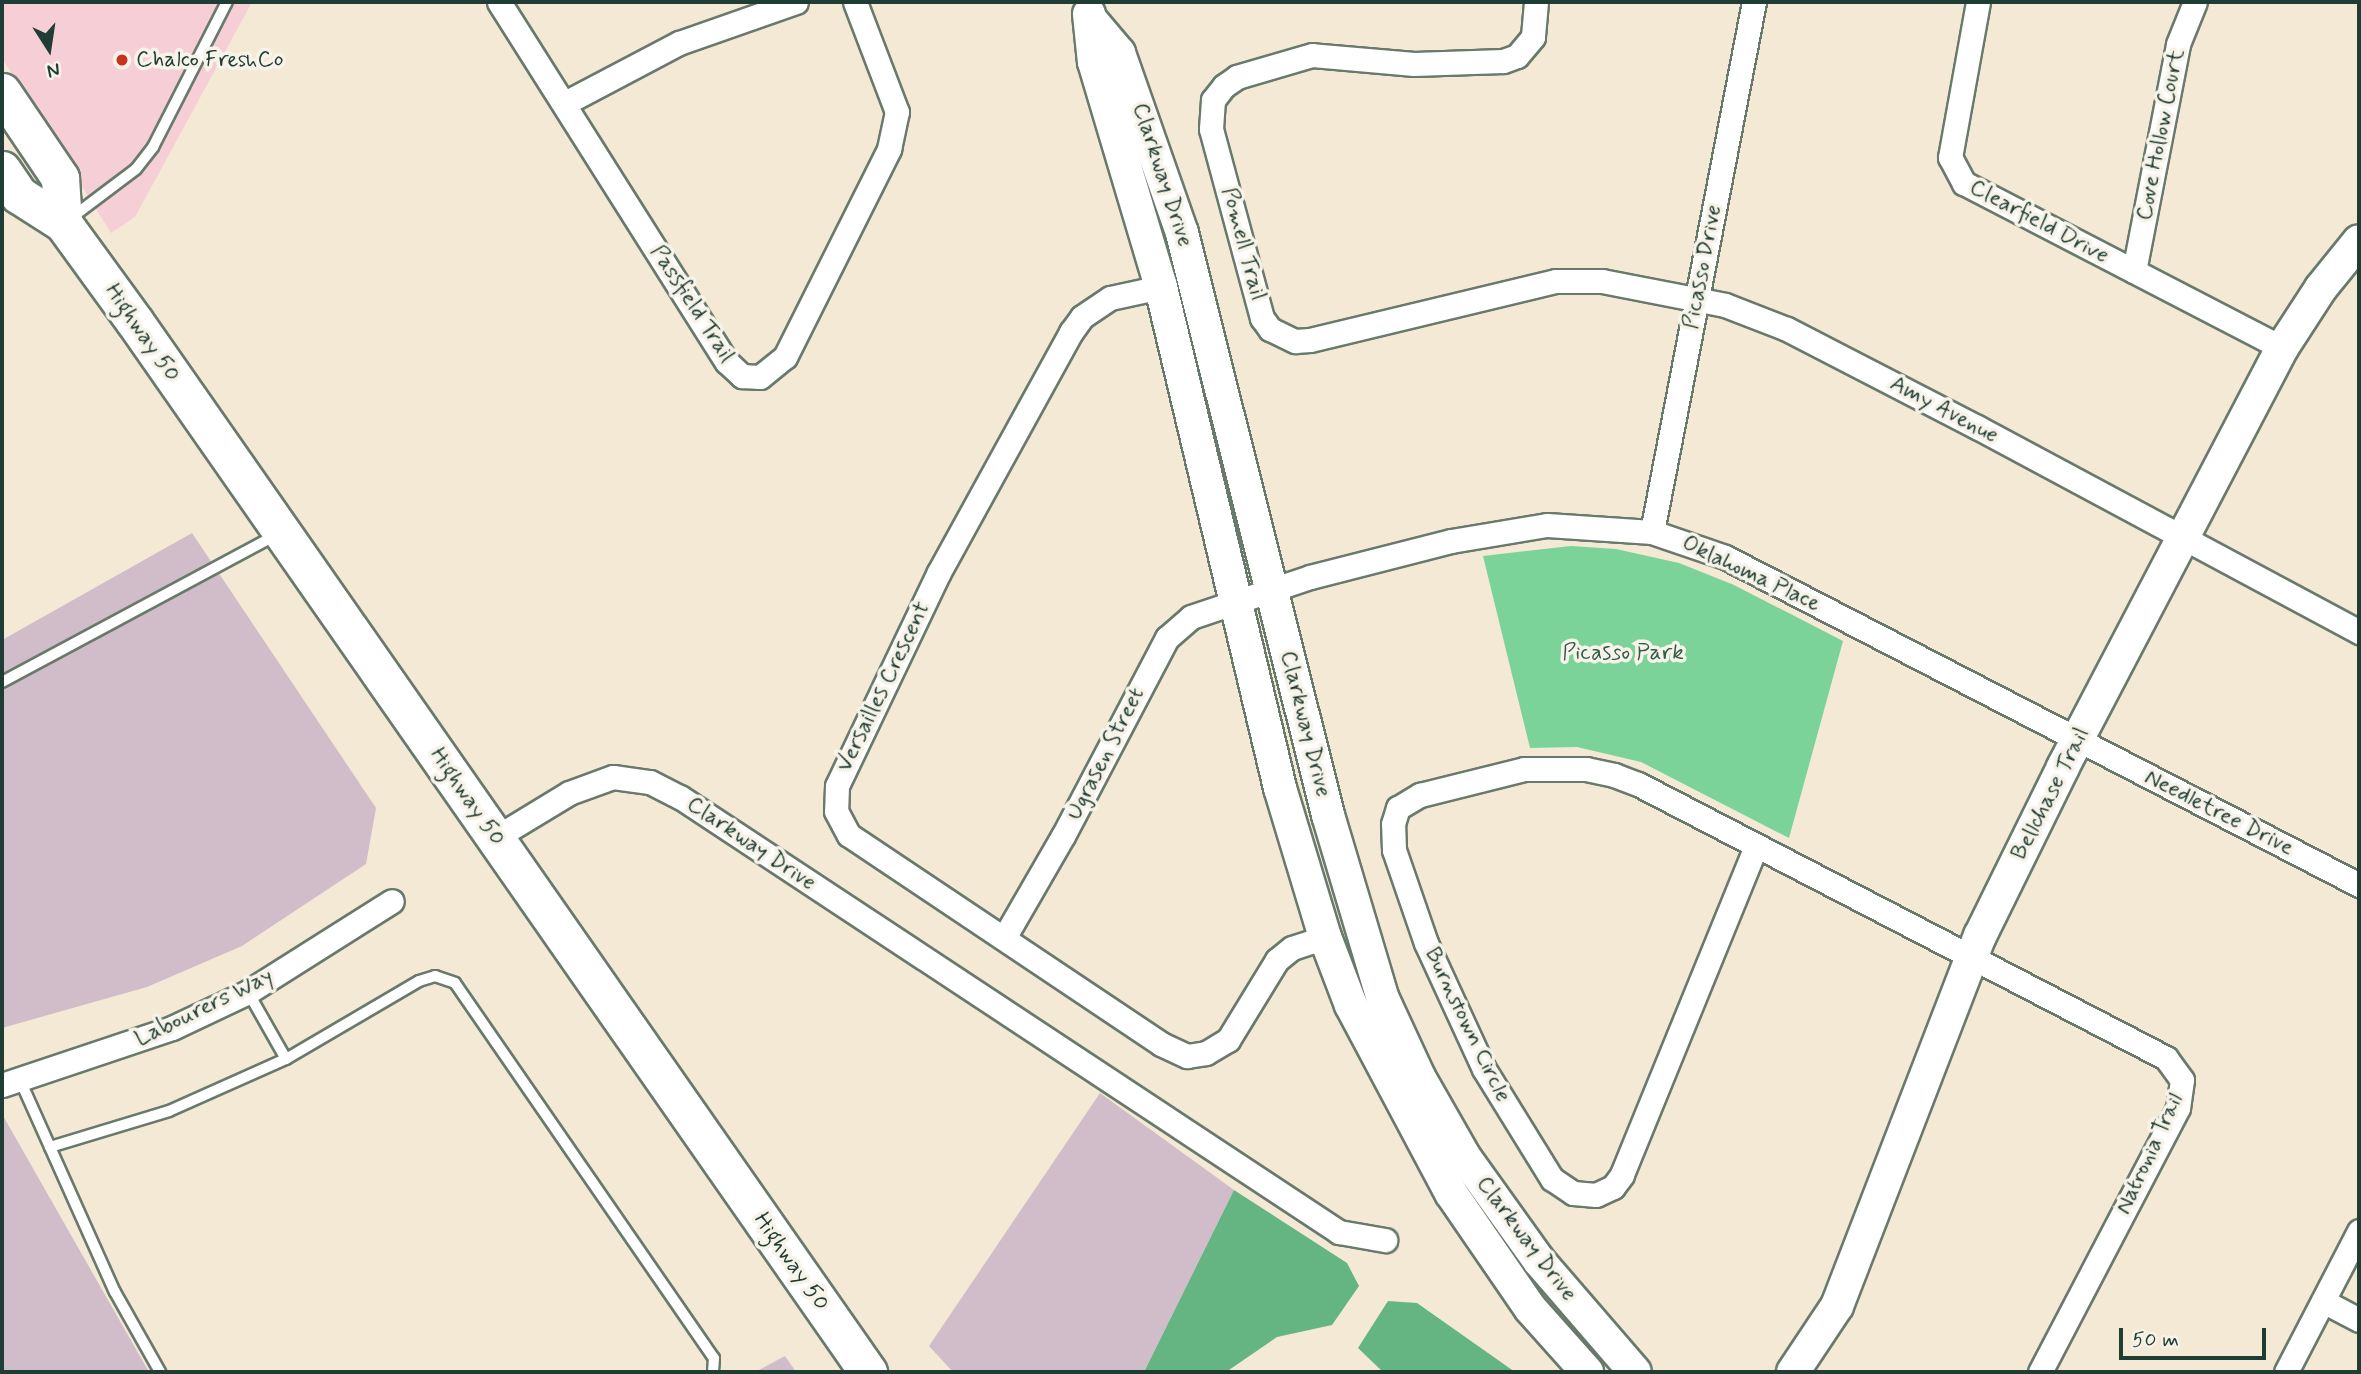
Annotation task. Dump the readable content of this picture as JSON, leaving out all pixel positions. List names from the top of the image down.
{
  "streets": {
    "main road": ["Highway 50"],
    "street": [
      "Cove Hollow Court",
      "Clarkway Drive",
      "Clearfield Drive",
      "Pomell Trail",
      "Picasso Drive",
      "Passfield Trail",
      "Amy Avenue",
      "Oklahoma Place",
      "Versailles Crescent",
      "Ugrasen Street",
      "Bellchase Trail",
      "Needletree Drive",
      "Labourers Way",
      "Burnstown Circle",
      "Natronia Trail"
    ]
  },
  "crossings": [
    ["Cove Hollow Court", "Clearfield Drive"],
    ["Clarkway Drive", "Highway 50"],
    ["Clarkway Drive", "Oklahoma Place"],
    ["Clarkway Drive", "Versailles Crescent"],
    ["Clarkway Drive", "Ugrasen Street"],
    ["Clearfield Drive", "Bellchase Trail"],
    ["Pomell Trail", "Picasso Drive"],
    ["Pomell Trail", "Amy Avenue"],
    ["Picasso Drive", "Amy Avenue"],
    ["Picasso Drive", "Oklahoma Place"],
    ["Amy Avenue", "Bellchase Trail"],
    ["Oklahoma Place", "Ugrasen Street"],
    ["Oklahoma Place", "Bellchase Trail"],
    ["Oklahoma Place", "Needletree Drive"],
    ["Versailles Crescent", "Ugrasen Street"],
    ["Bellchase Trail", "Needletree Drive"],
    ["Bellchase Trail", "Burnstown Circle"],
    ["Bellchase Trail", "Natronia Trail"],
    ["Burnstown Circle", "Natronia Trail"]
  ],
  "parks": ["Picasso Park"],
  "places": ["Chalco FreshCo"],
  "scale_bar": "50 m",
  "north": "bottom"
}
